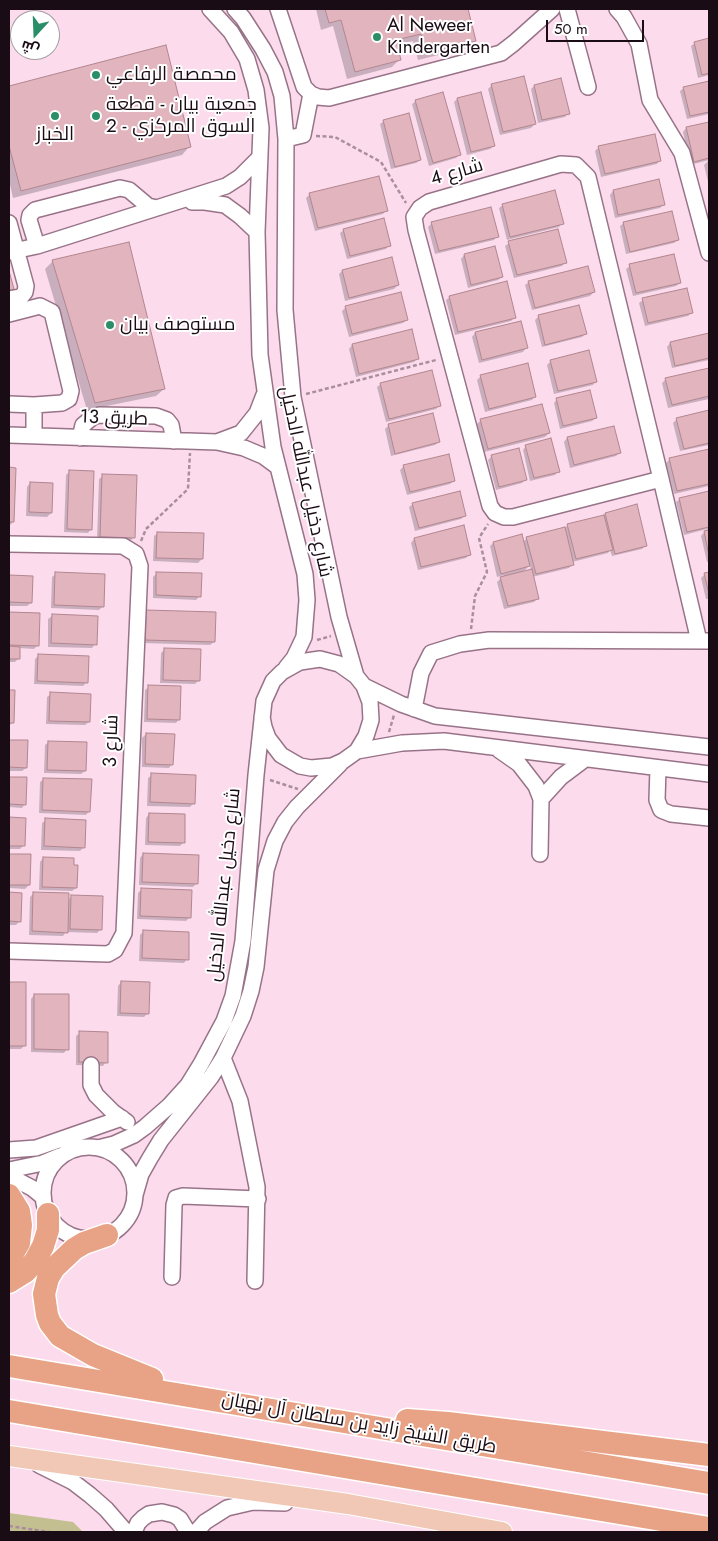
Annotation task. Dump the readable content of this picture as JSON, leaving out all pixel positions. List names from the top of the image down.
{
  "streets": {
    "highway": ["طريق الشيخ زايد بن سلطان آل نهيان"],
    "street": [
      "شارع 4",
      "طريق 13",
      "شارع دخيل عبدالله الدخيل",
      "شارع 3"
    ]
  },
  "crossings": [
    ["طريق 13", "شارع دخيل عبدالله الدخيل"]
  ],
  "places": [
    "Al Neweer Kindergarten",
    "محمصة الرفاعي",
    "الخباز",
    "جمعية بيان - قطعة 2 - السوق المركزي",
    "مستوصف بيان"
  ],
  "scale_bar": "50 m",
  "north": "bottom"
}
